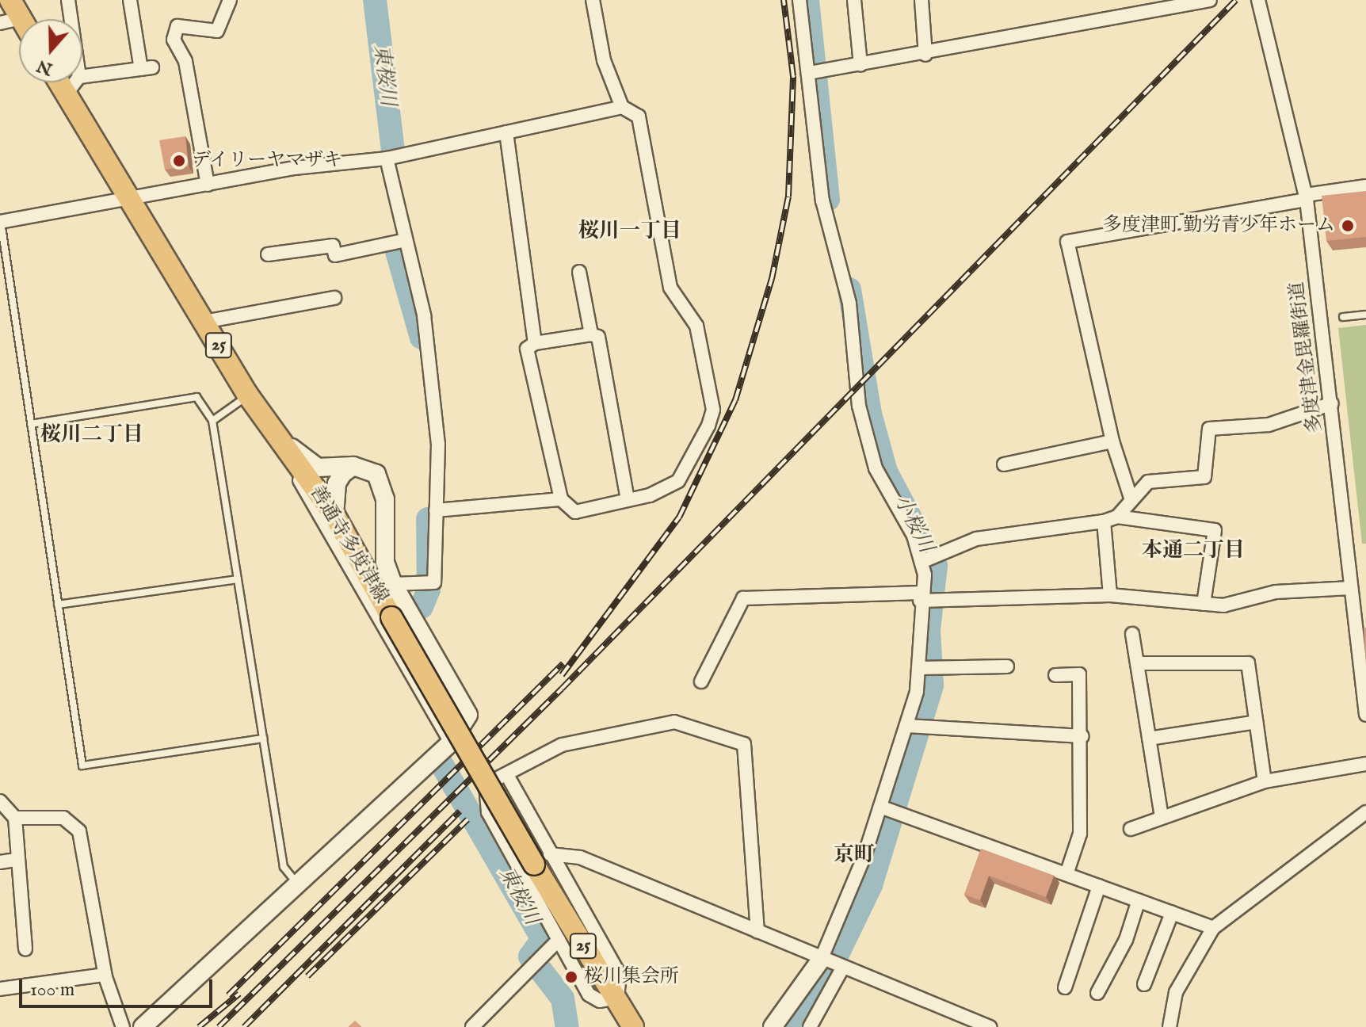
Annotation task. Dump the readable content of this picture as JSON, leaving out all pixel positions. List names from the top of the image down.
{
  "streets": {
    "main road": ["25", "善通寺多度津線"],
    "street": ["多度津金毘羅街道"]
  },
  "districts": [
    "桜川一丁目",
    "桜川二丁目",
    "本通二丁目",
    "京町"
  ],
  "water": ["東桜川", "小桜川"],
  "places": ["デイリーヤマザキ", "多度津町 勤労青少年ホーム", "桜川集会所"],
  "scale_bar": "100 m",
  "north": "bottom"
}
